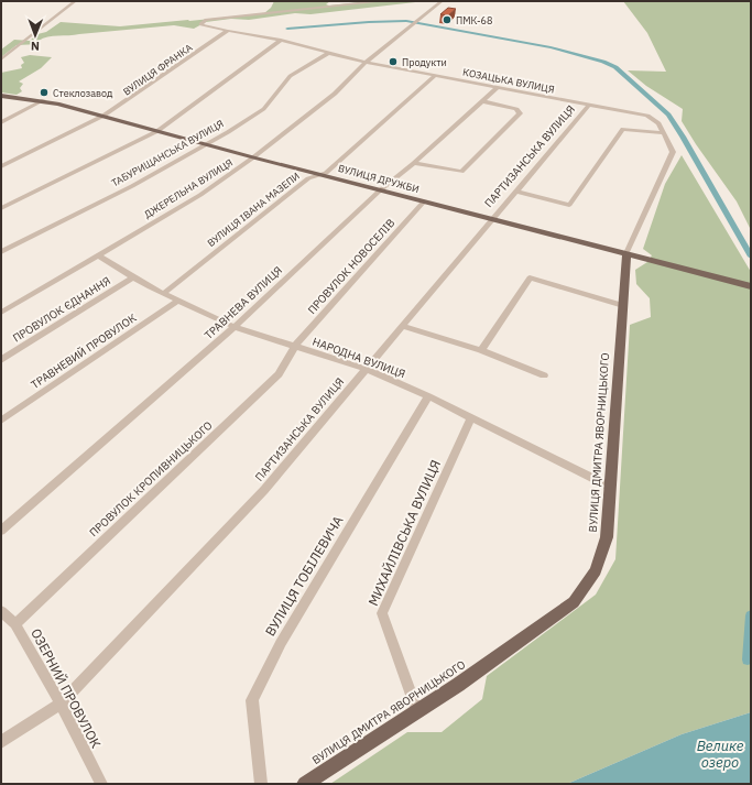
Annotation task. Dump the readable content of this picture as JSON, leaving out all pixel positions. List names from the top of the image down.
{
  "streets": {
    "main road": ["ВУЛИЦЯ ДРУЖБИ", "ВУЛИЦЯ ДМИТРА ЯВОРНИЦЬКОГО"],
    "street": [
      "ВУЛИЦЯ ФРАНКА",
      "КОЗАЦЬКА ВУЛИЦЯ",
      "ТАБУРИЩАНСЬКА ВУЛИЦЯ",
      "ПАРТИЗАНСЬКА ВУЛИЦЯ",
      "ДЖЕРЕЛЬНА ВУЛИЦЯ",
      "ВУЛИЦЯ ІВАНА МАЗЕПИ",
      "ПРОВУЛОК НОВОСЕЛІВ",
      "ТРАВНЕВА ВУЛИЦЯ",
      "ПРОВУЛОК ЄДНАННЯ",
      "ТРАВНЕВИЙ ПРОВУЛОК",
      "НАРОДНА ВУЛИЦЯ",
      "ПРОВУЛОК КРОПИВНИЦЬКОГО",
      "МИХАЙЛІВСЬКА ВУЛИЦЯ",
      "ВУЛИЦЯ ТОБІЛЕВИЧА",
      "ОЗЕРНИЙ ПРОВУЛОК"
    ]
  },
  "crossings": [
    ["ВУЛИЦЯ ФРАНКА", "КОЗАЦЬКА ВУЛИЦЯ"],
    ["ВУЛИЦЯ ФРАНКА", "ВУЛИЦЯ ДРУЖБИ"],
    ["КОЗАЦЬКА ВУЛИЦЯ", "ТАБУРИЩАНСЬКА ВУЛИЦЯ"],
    ["КОЗАЦЬКА ВУЛИЦЯ", "ПАРТИЗАНСЬКА ВУЛИЦЯ"],
    ["КОЗАЦЬКА ВУЛИЦЯ", "ДЖЕРЕЛЬНА ВУЛИЦЯ"],
    ["КОЗАЦЬКА ВУЛИЦЯ", "ВУЛИЦЯ ІВАНА МАЗЕПИ"],
    ["КОЗАЦЬКА ВУЛИЦЯ", "ТРАВНЕВА ВУЛИЦЯ"],
    ["КОЗАЦЬКА ВУЛИЦЯ", "ВУЛИЦЯ ДМИТРА ЯВОРНИЦЬКОГО"],
    ["ТАБУРИЩАНСЬКА ВУЛИЦЯ", "ВУЛИЦЯ ДРУЖБИ"],
    ["ПАРТИЗАНСЬКА ВУЛИЦЯ", "ВУЛИЦЯ ДРУЖБИ"],
    ["ПАРТИЗАНСЬКА ВУЛИЦЯ", "НАРОДНА ВУЛИЦЯ"],
    ["ПАРТИЗАНСЬКА ВУЛИЦЯ", "ОЗЕРНИЙ ПРОВУЛОК"],
    ["ВУЛИЦЯ ДРУЖБИ", "ДЖЕРЕЛЬНА ВУЛИЦЯ"],
    ["ВУЛИЦЯ ДРУЖБИ", "ВУЛИЦЯ ІВАНА МАЗЕПИ"],
    ["ВУЛИЦЯ ДРУЖБИ", "ПРОВУЛОК НОВОСЕЛІВ"],
    ["ВУЛИЦЯ ДРУЖБИ", "ТРАВНЕВА ВУЛИЦЯ"],
    ["ВУЛИЦЯ ДРУЖБИ", "ВУЛИЦЯ ДМИТРА ЯВОРНИЦЬКОГО"],
    ["ДЖЕРЕЛЬНА ВУЛИЦЯ", "НАРОДНА ВУЛИЦЯ"],
    ["ВУЛИЦЯ ІВАНА МАЗЕПИ", "НАРОДНА ВУЛИЦЯ"],
    ["ПРОВУЛОК НОВОСЕЛІВ", "НАРОДНА ВУЛИЦЯ"],
    ["ПРОВУЛОК НОВОСЕЛІВ", "ПРОВУЛОК КРОПИВНИЦЬКОГО"],
    ["ТРАВНЕВА ВУЛИЦЯ", "НАРОДНА ВУЛИЦЯ"],
    ["ПРОВУЛОК ЄДНАННЯ", "НАРОДНА ВУЛИЦЯ"],
    ["ТРАВНЕВИЙ ПРОВУЛОК", "НАРОДНА ВУЛИЦЯ"],
    ["НАРОДНА ВУЛИЦЯ", "ВУЛИЦЯ ДМИТРА ЯВОРНИЦЬКОГО"],
    ["НАРОДНА ВУЛИЦЯ", "ПРОВУЛОК КРОПИВНИЦЬКОГО"],
    ["НАРОДНА ВУЛИЦЯ", "МИХАЙЛІВСЬКА ВУЛИЦЯ"],
    ["НАРОДНА ВУЛИЦЯ", "ВУЛИЦЯ ТОБІЛЕВИЧА"],
    ["ВУЛИЦЯ ДМИТРА ЯВОРНИЦЬКОГО", "МИХАЙЛІВСЬКА ВУЛИЦЯ"],
    ["ПРОВУЛОК КРОПИВНИЦЬКОГО", "ОЗЕРНИЙ ПРОВУЛОК"]
  ],
  "water": ["Велике озеро"],
  "places": ["ПМК-68", "Продукти", "Стеклозавод"],
  "north": "bottom"
}
